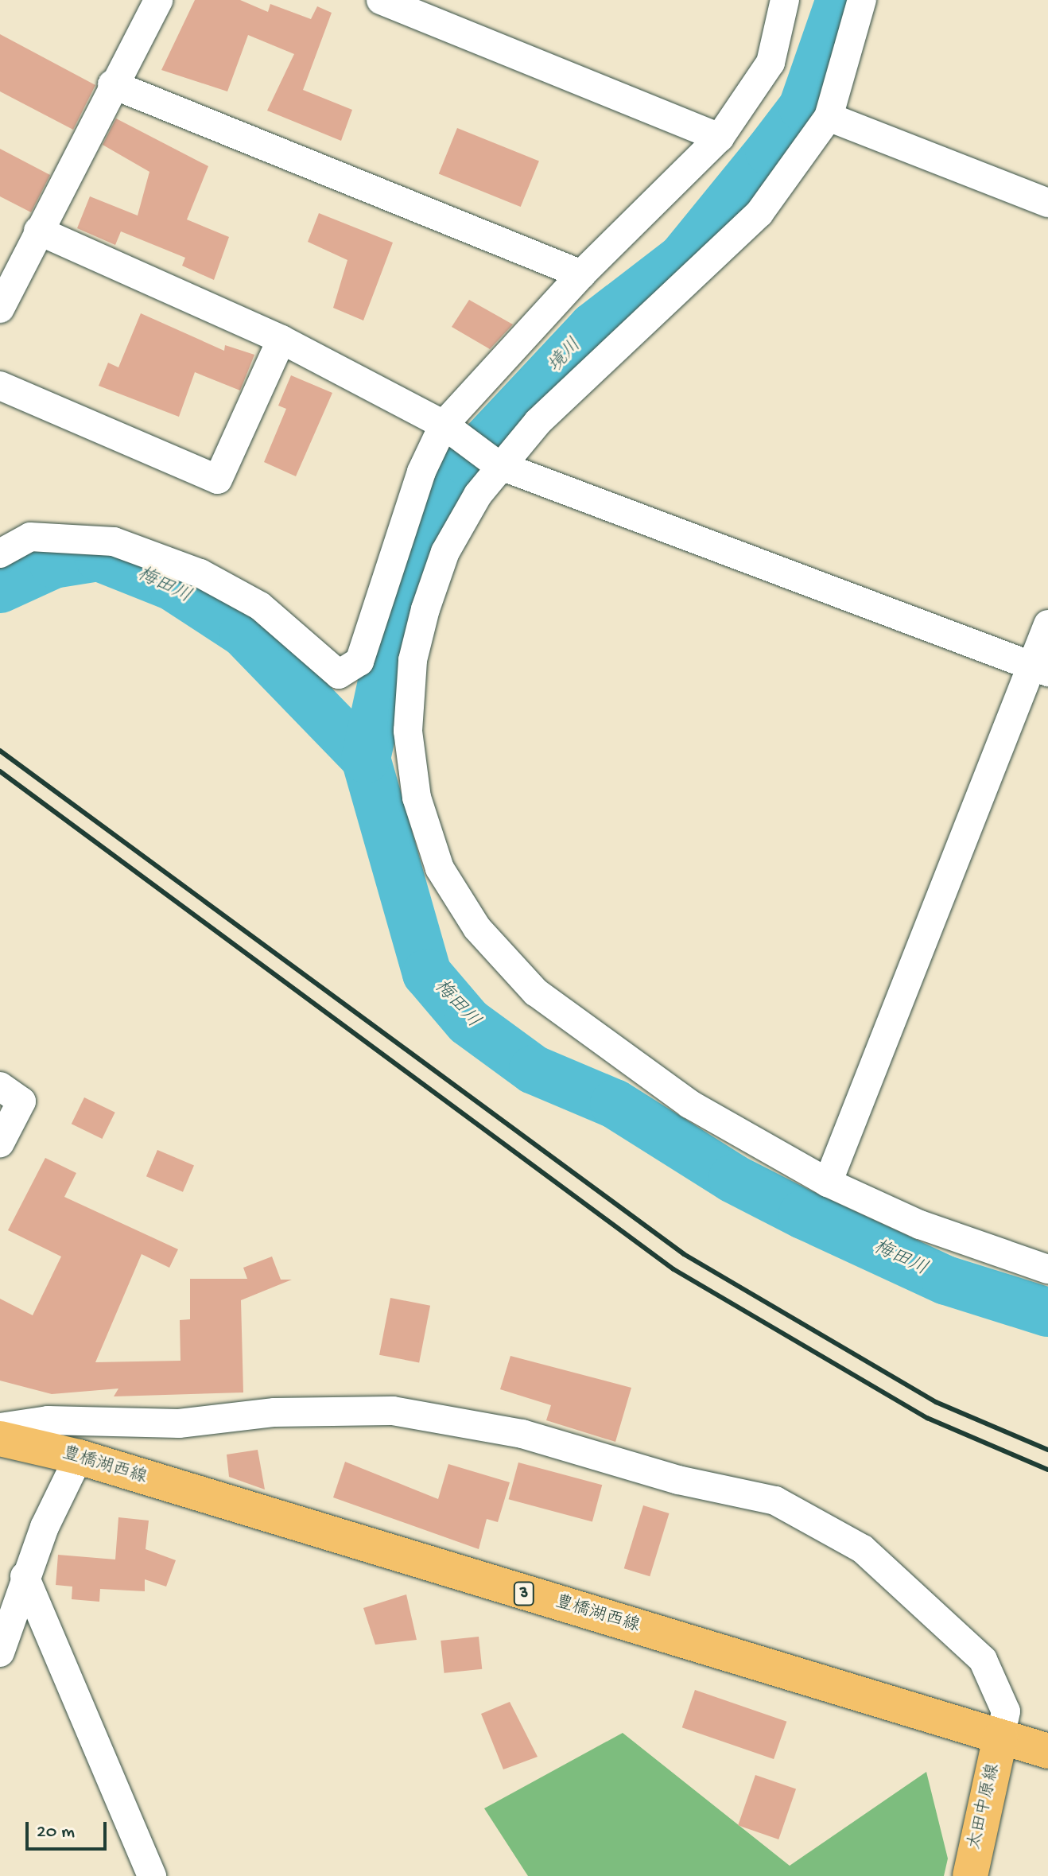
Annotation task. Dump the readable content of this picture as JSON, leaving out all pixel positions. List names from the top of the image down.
{
  "streets": {
    "main road": ["豊橋湖西線", "3", "太田中原線"]
  },
  "crossings": [
    ["豊橋湖西線", "太田中原線"]
  ],
  "water": ["境川", "梅田川"],
  "scale_bar": "20 m"
}
